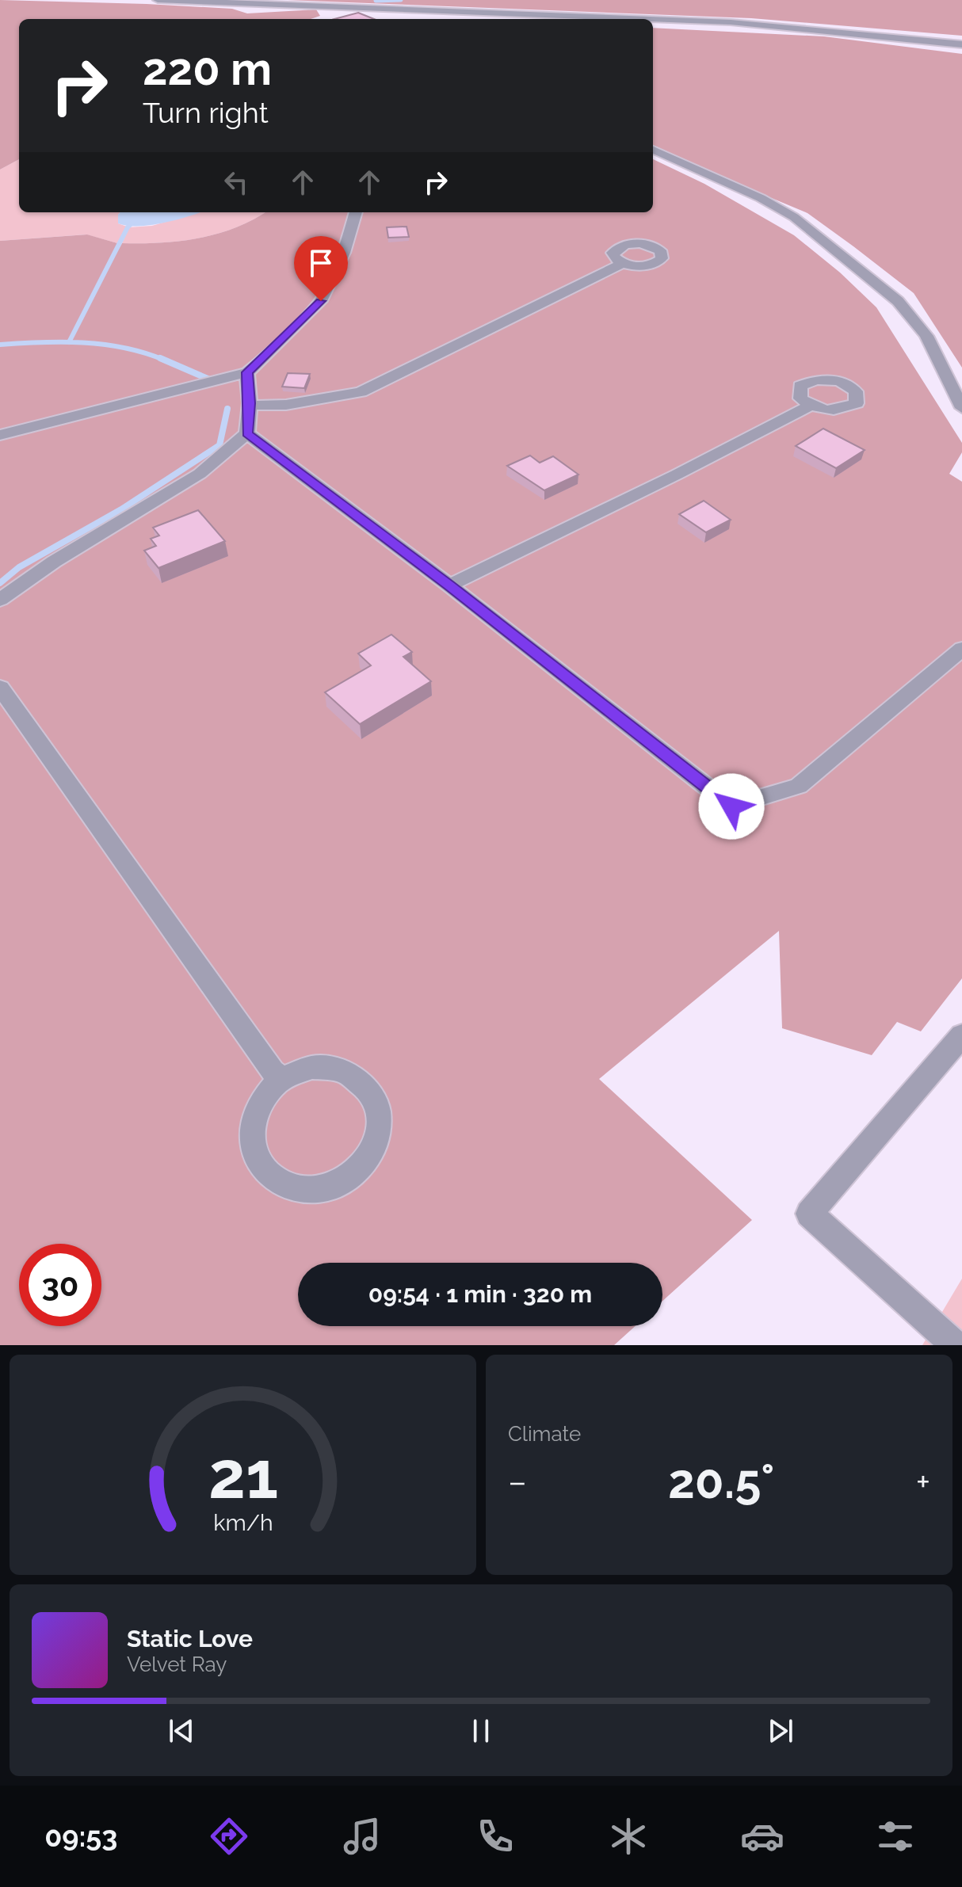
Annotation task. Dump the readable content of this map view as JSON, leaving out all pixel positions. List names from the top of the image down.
{
  "page": {
    "turn": ["220 m", "Turn right"],
    "limit": "30",
    "trip": "09:54 · 1 min · 320 m",
    "tile": "Climate",
    "heat": ["−", "20.5°", "+"],
    "song": ["Static Love", "Velvet Ray"],
    "tabs": "09:53",
    "gauge": ["21", "km/h"]
  }
}
